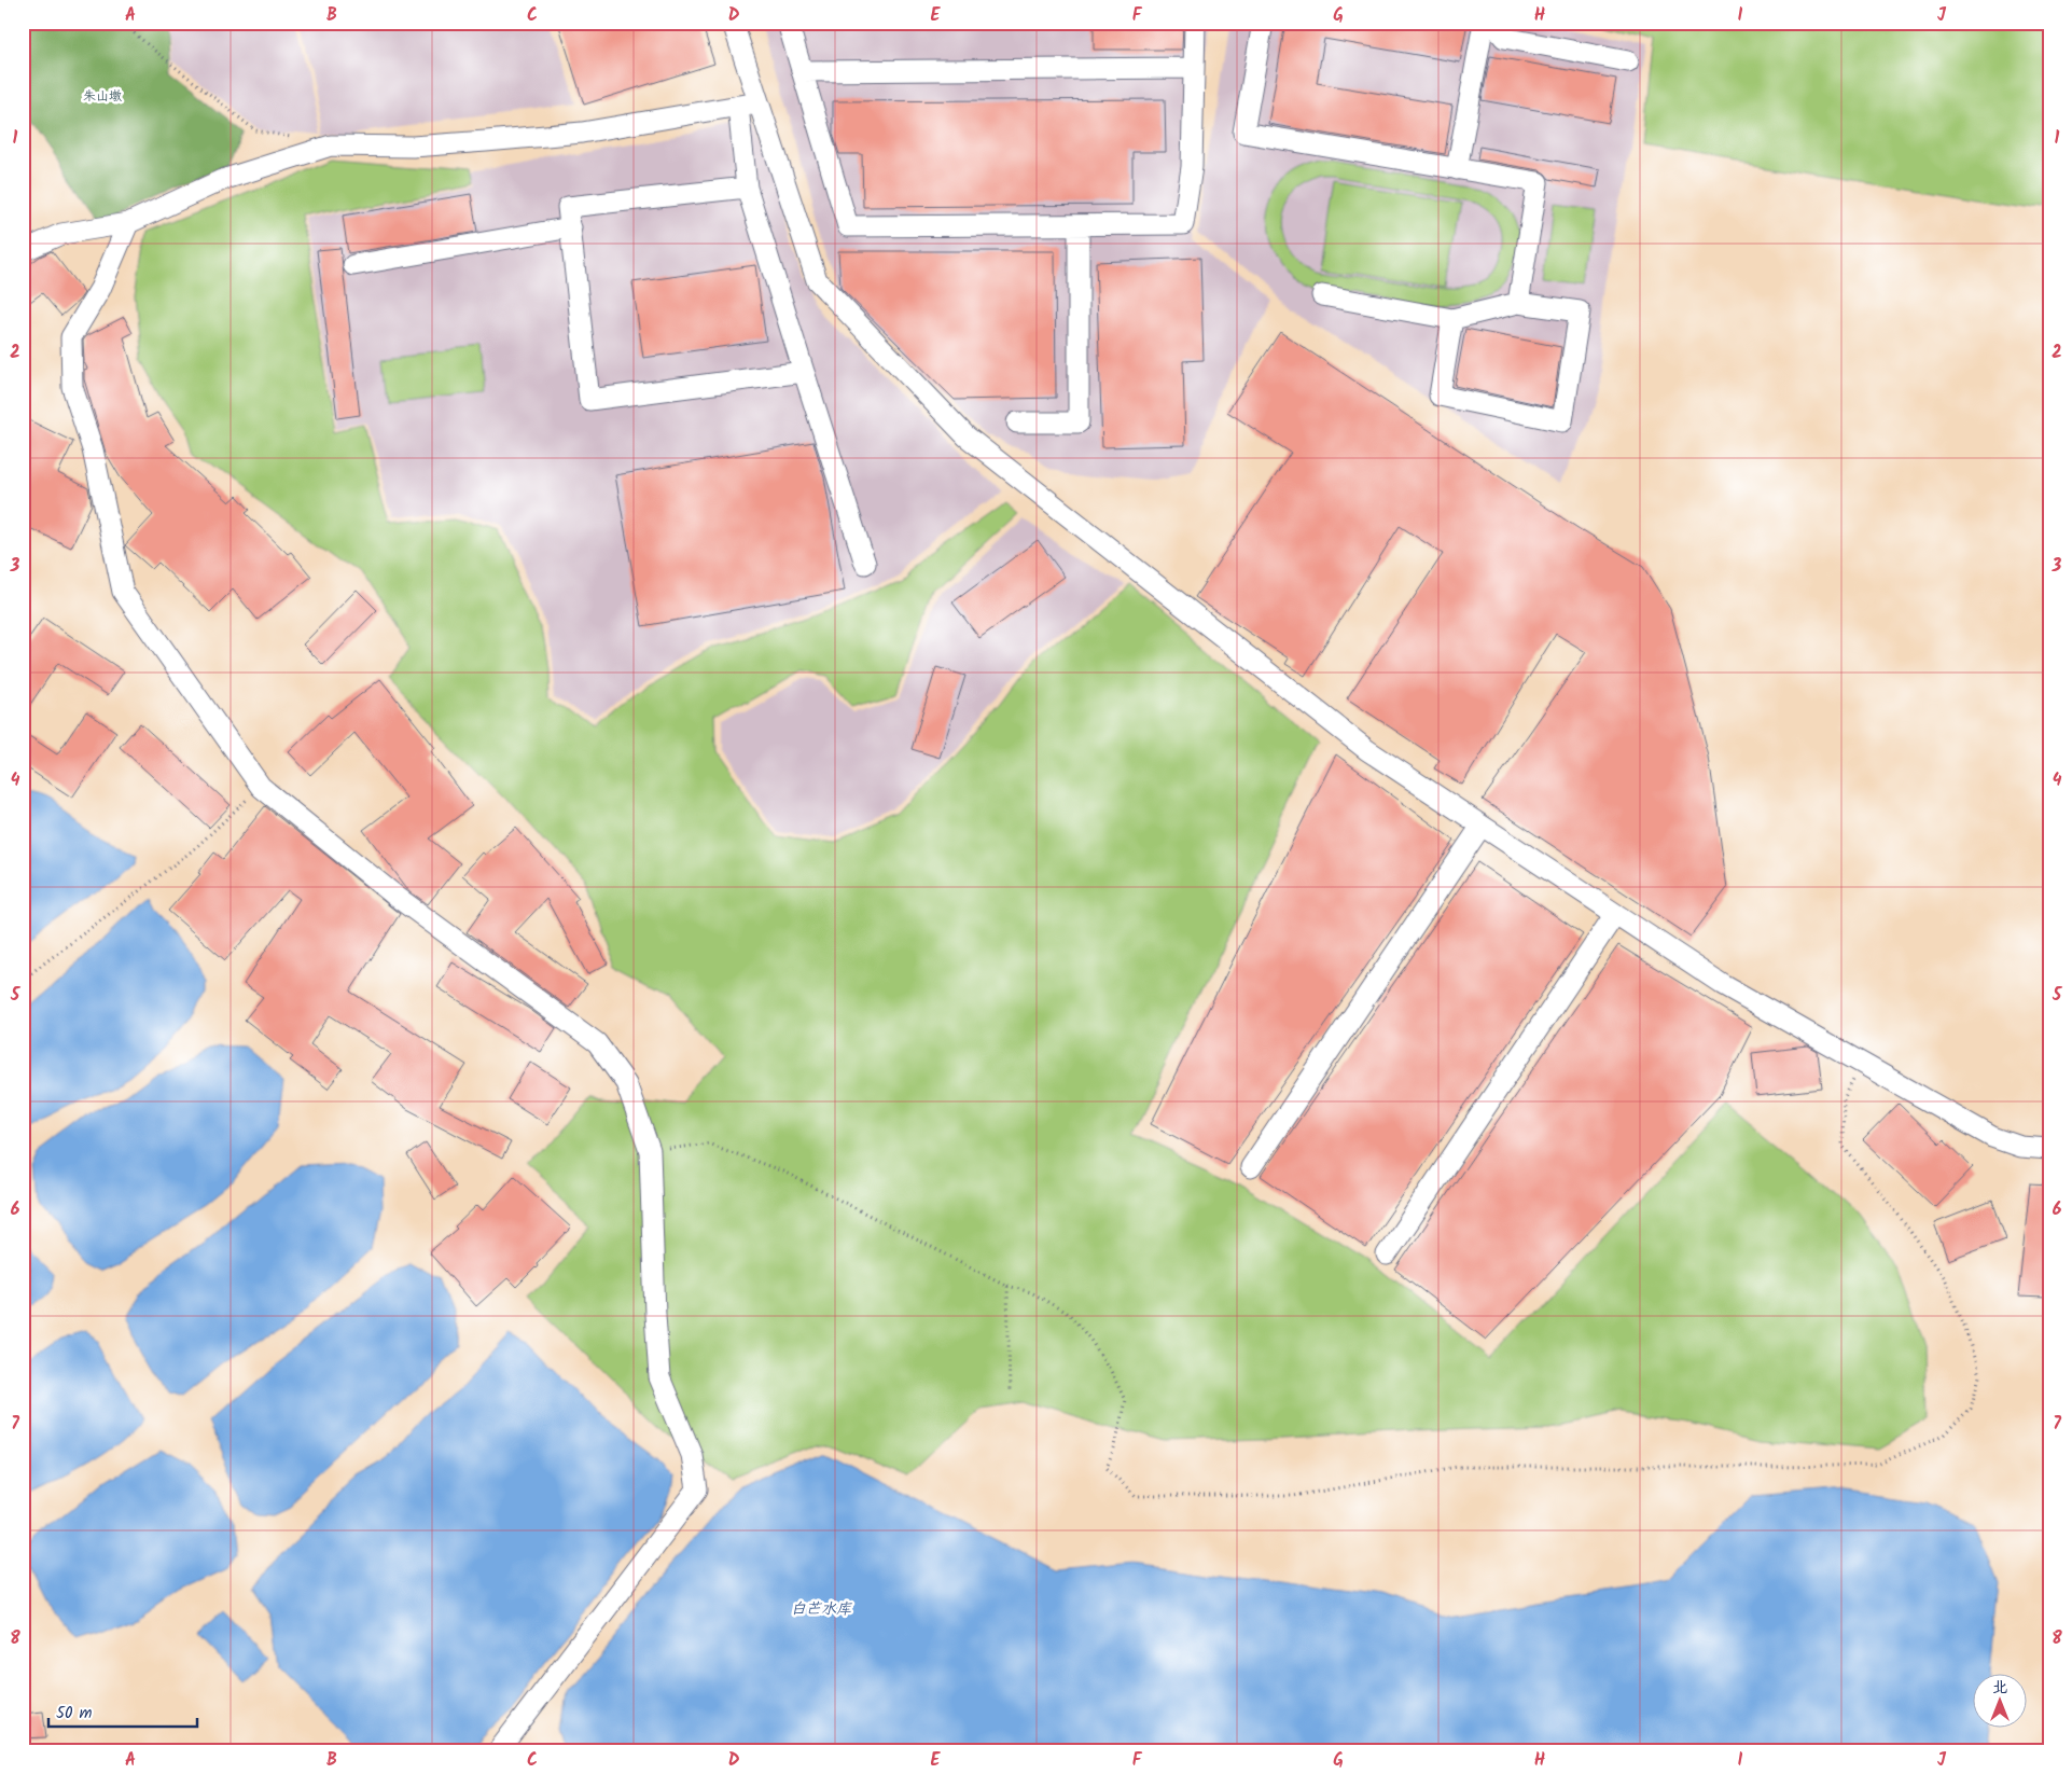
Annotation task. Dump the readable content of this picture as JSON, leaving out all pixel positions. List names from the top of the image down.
{
  "water": ["白芒水库"],
  "parks": ["朱山墩"],
  "scale_bar": "50 m",
  "north": "top",
  "grid": {
    "columns": [
      "A",
      "B",
      "C",
      "D",
      "E",
      "F",
      "G",
      "H",
      "I",
      "J"
    ],
    "rows": [
      "1",
      "2",
      "3",
      "4",
      "5",
      "6",
      "7",
      "8"
    ]
  }
}
